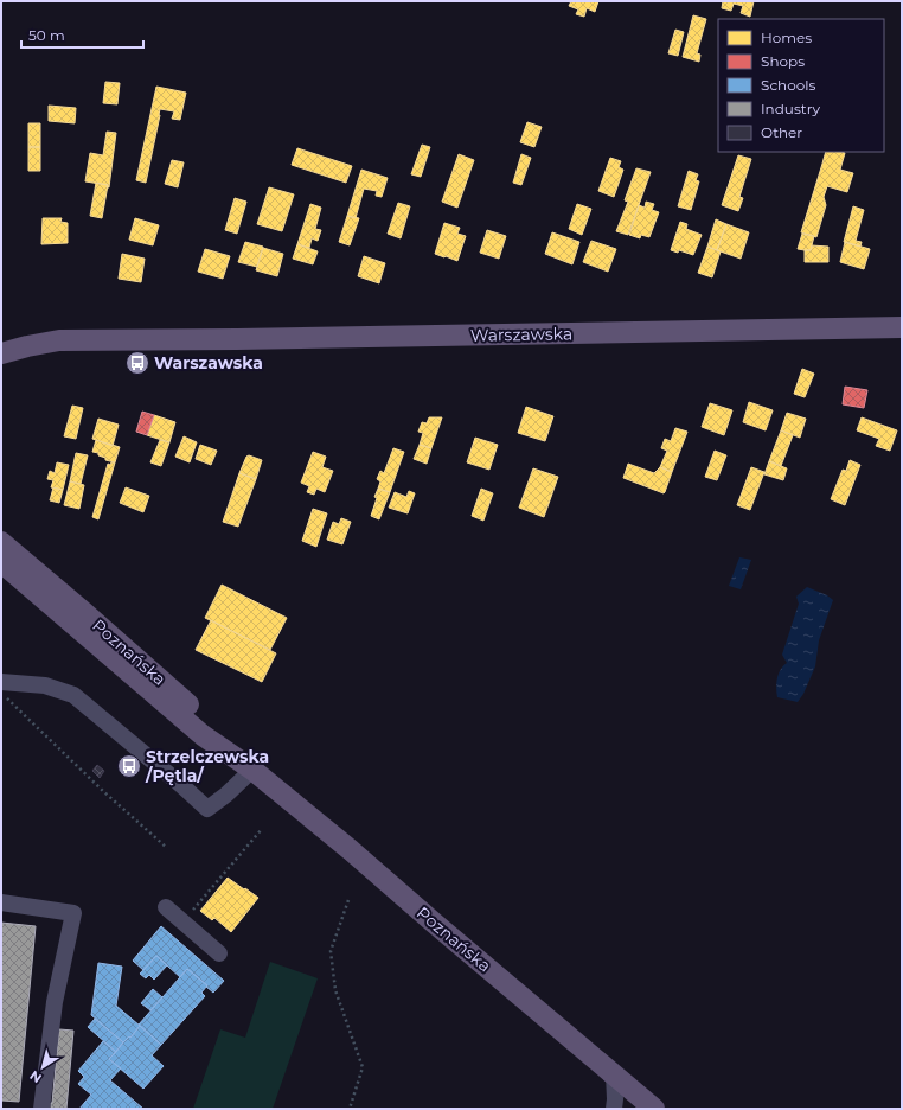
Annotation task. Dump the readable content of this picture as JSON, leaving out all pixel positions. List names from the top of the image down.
{
  "streets": {
    "main road": ["Warszawska", "Poznańska"]
  },
  "places": {
    "bus stop": ["Warszawska", "Strzelczewska /Pętla/"]
  },
  "legend": [
    "Homes",
    "Shops",
    "Schools",
    "Industry",
    "Other"
  ],
  "scale_bar": "50 m",
  "north": "bottom left"
}
